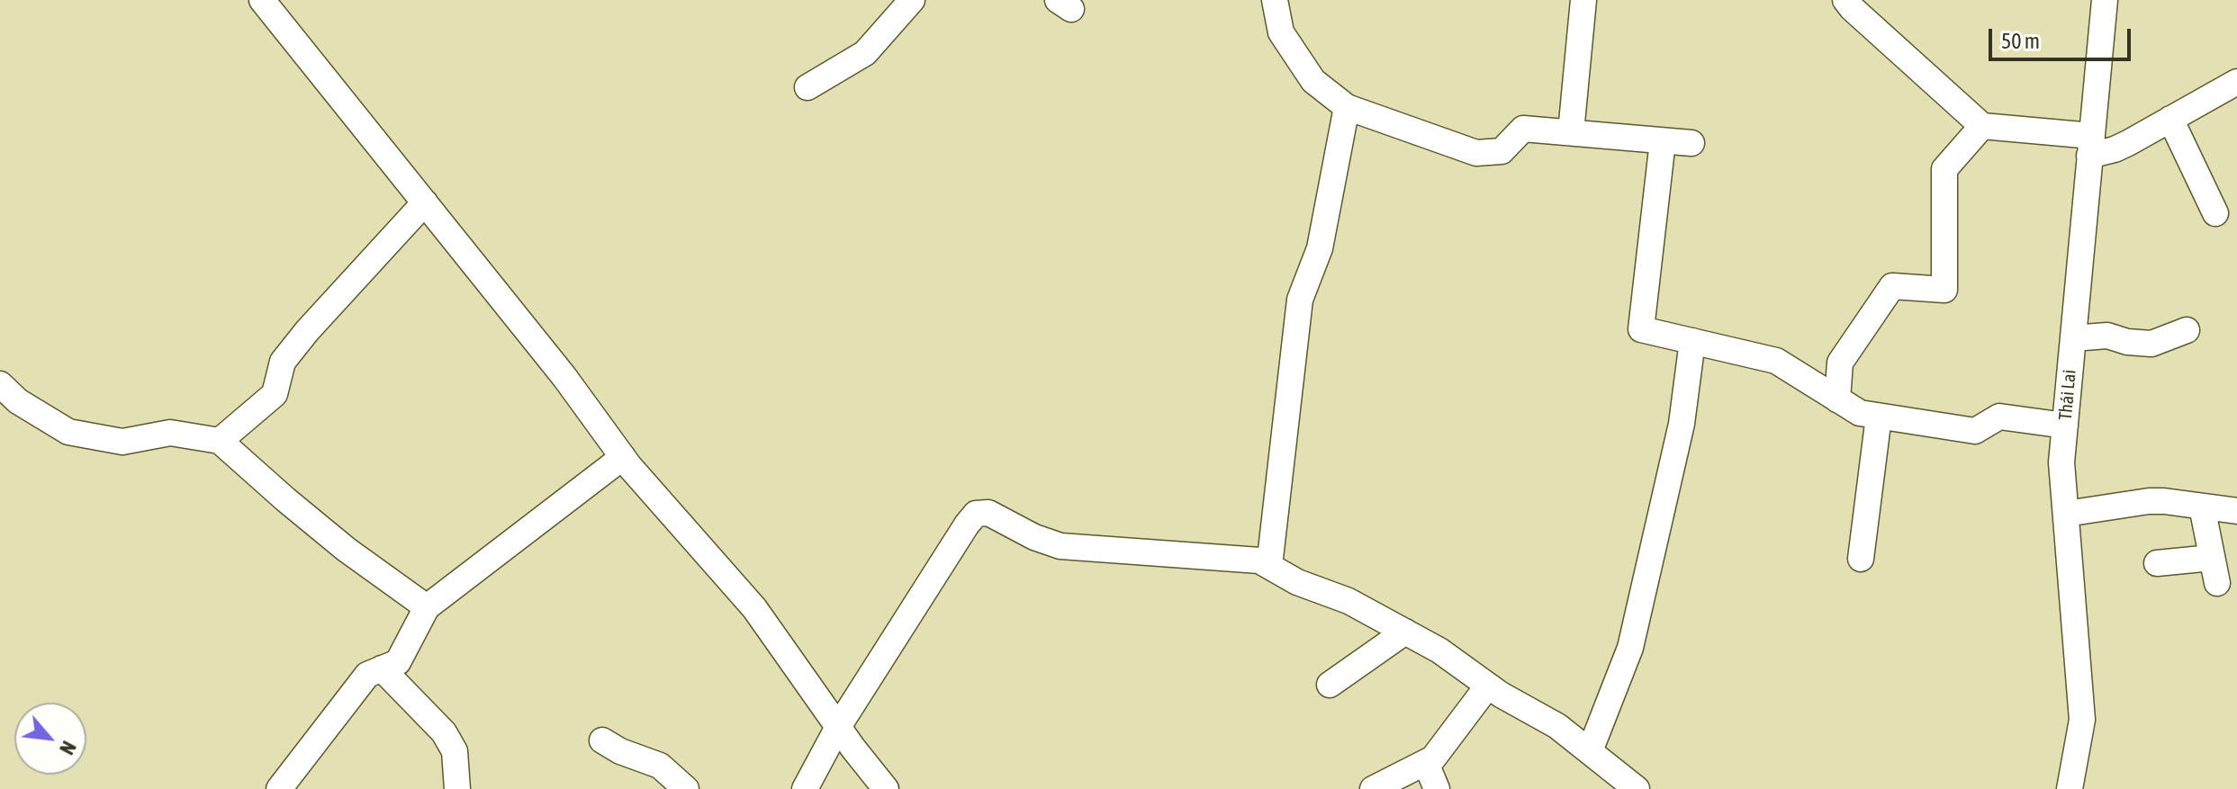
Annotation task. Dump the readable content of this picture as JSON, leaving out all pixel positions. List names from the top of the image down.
{
  "streets": {
    "street": ["Thái Lai"]
  },
  "scale_bar": "50 m",
  "north": "bottom right"
}
